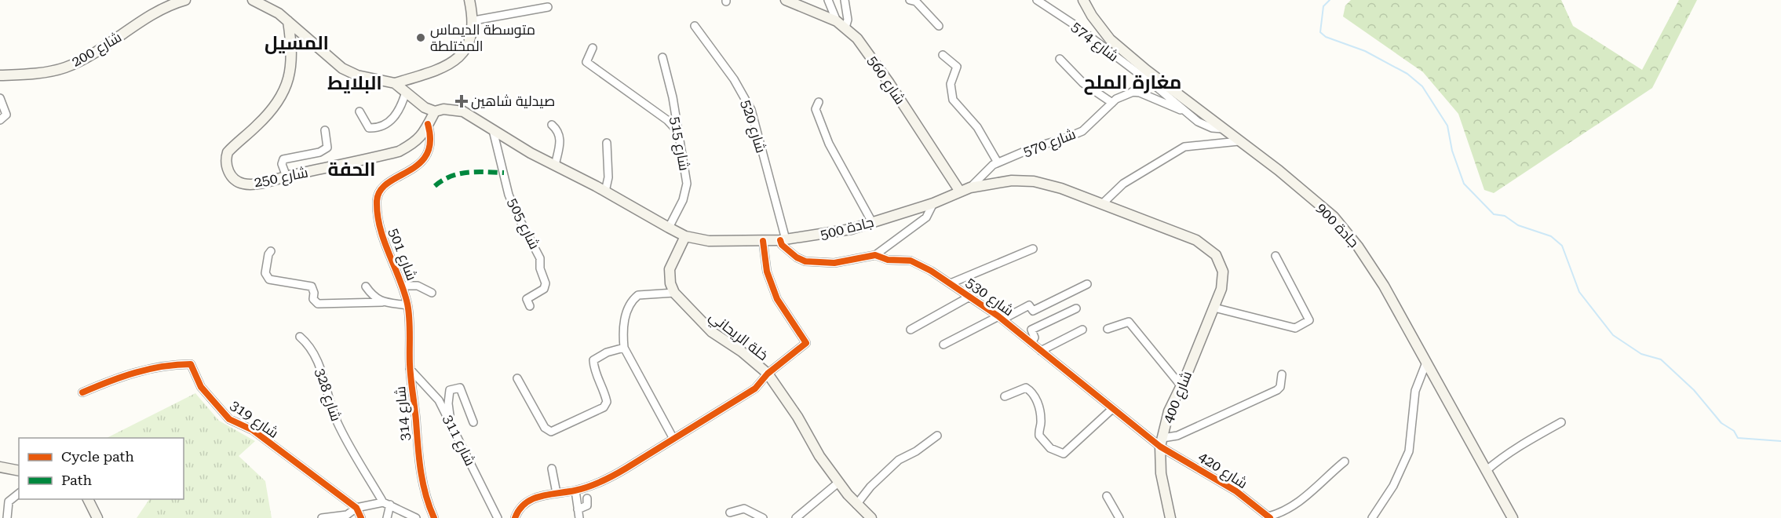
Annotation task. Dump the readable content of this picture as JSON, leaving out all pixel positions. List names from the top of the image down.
{
  "streets": {
    "main road": [
      "شارع 200",
      "شارع 560",
      "شارع 250",
      "جادة 900",
      "جادة 500",
      "خلة الريحاني",
      "شارع 400"
    ],
    "street": [
      "شارع 574",
      "شارع 520",
      "شارع 570",
      "شارع 515",
      "شارع 505",
      "شارع 501",
      "شارع 530",
      "شارع 328",
      "شارع 314",
      "شارع 319",
      "شارع 311",
      "شارع 420"
    ]
  },
  "crossings": [
    ["شارع 574", "شارع 570"],
    ["شارع 574", "جادة 900"],
    ["شارع 560", "جادة 500"],
    ["شارع 520", "جادة 500"],
    ["شارع 520", "شارع 530"],
    ["شارع 570", "جادة 500"],
    ["شارع 515", "جادة 500"],
    ["شارع 250", "جادة 500"],
    ["شارع 250", "شارع 501"],
    ["شارع 505", "جادة 500"],
    ["جادة 500", "شارع 530"],
    ["جادة 500", "شارع 400"],
    ["شارع 501", "شارع 314"],
    ["شارع 530", "شارع 400"],
    ["شارع 530", "شارع 420"],
    ["شارع 400", "شارع 420"],
    ["شارع 314", "شارع 311"]
  ],
  "districts": [
    "المسيل",
    "مغارة الملح",
    "البلايط",
    "الحفة"
  ],
  "places": {
    "other": ["متوسطة الديماس المختلطة"],
    "health": ["صيدلية شاهين"]
  },
  "legend": ["Cycle path", "Path"]
}
